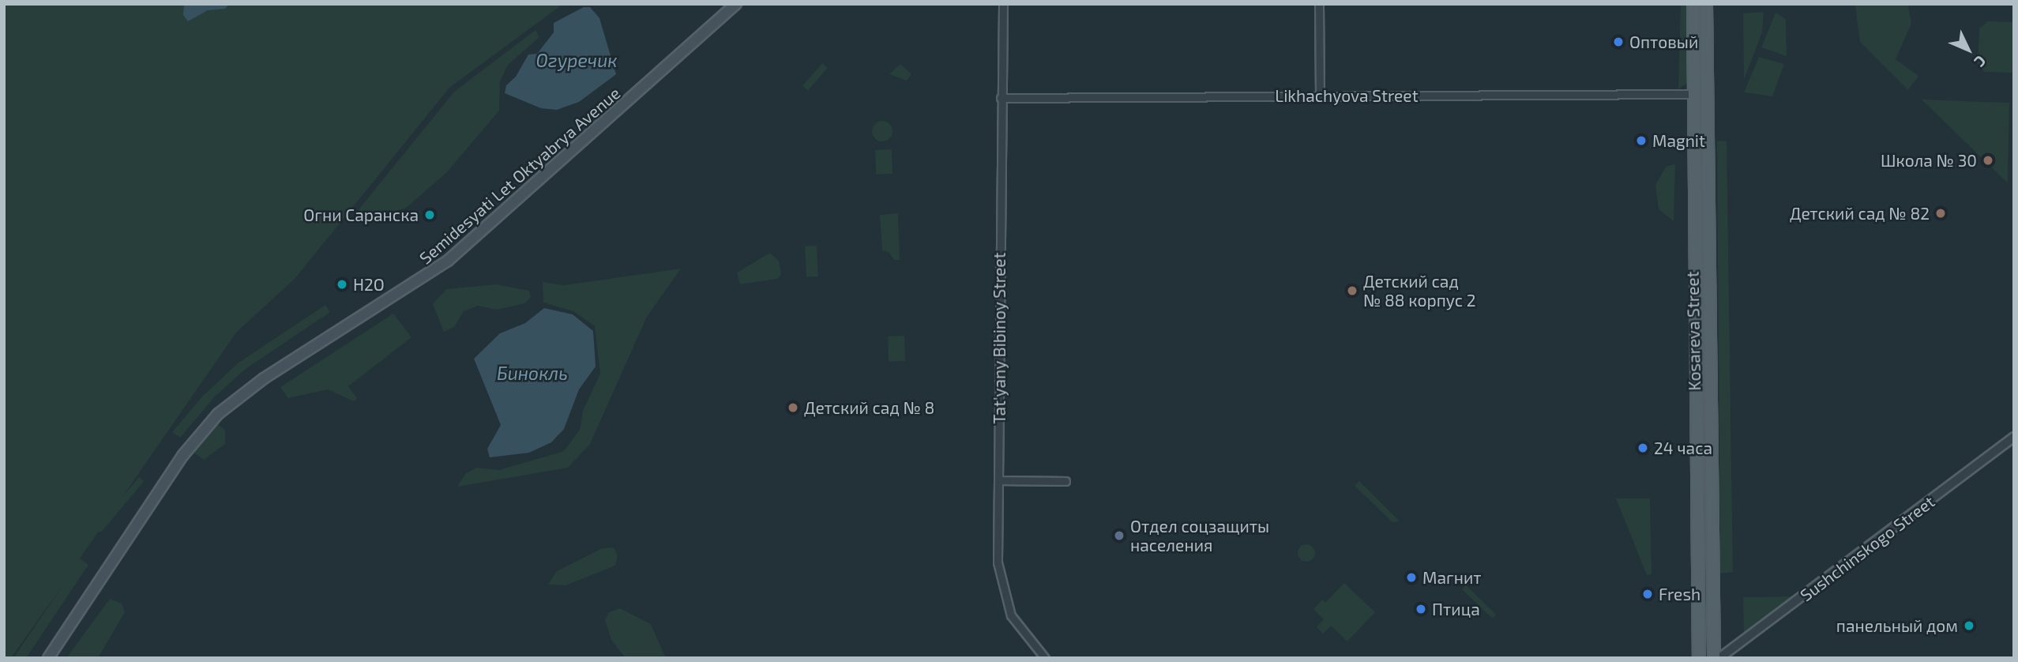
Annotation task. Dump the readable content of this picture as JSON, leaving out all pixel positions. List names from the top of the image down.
{
  "streets": {
    "main road": ["Semidesyati Let Oktyabrya Avenue", "Kosareva Street"],
    "street": ["Likhachyova Street", "Tat'yany Bibinoy Street", "Sushchinskogo Street"]
  },
  "crossings": [
    ["Likhachyova Street", "Kosareva Street"],
    ["Likhachyova Street", "Tat'yany Bibinoy Street"]
  ],
  "water": ["Огуречик", "Бинокль"],
  "places": [
    "Оптовый",
    "Magnit",
    "Школа № 30",
    "Детский сад № 82",
    "Огни Саранска",
    "H2O",
    "Детский сад № 88 корпус 2",
    "Детский сад № 8",
    "24 часа",
    "Отдел соцзащиты населения",
    "Магнит",
    "Fresh",
    "Птица",
    "панельный дом"
  ],
  "north": "bottom right"
}
